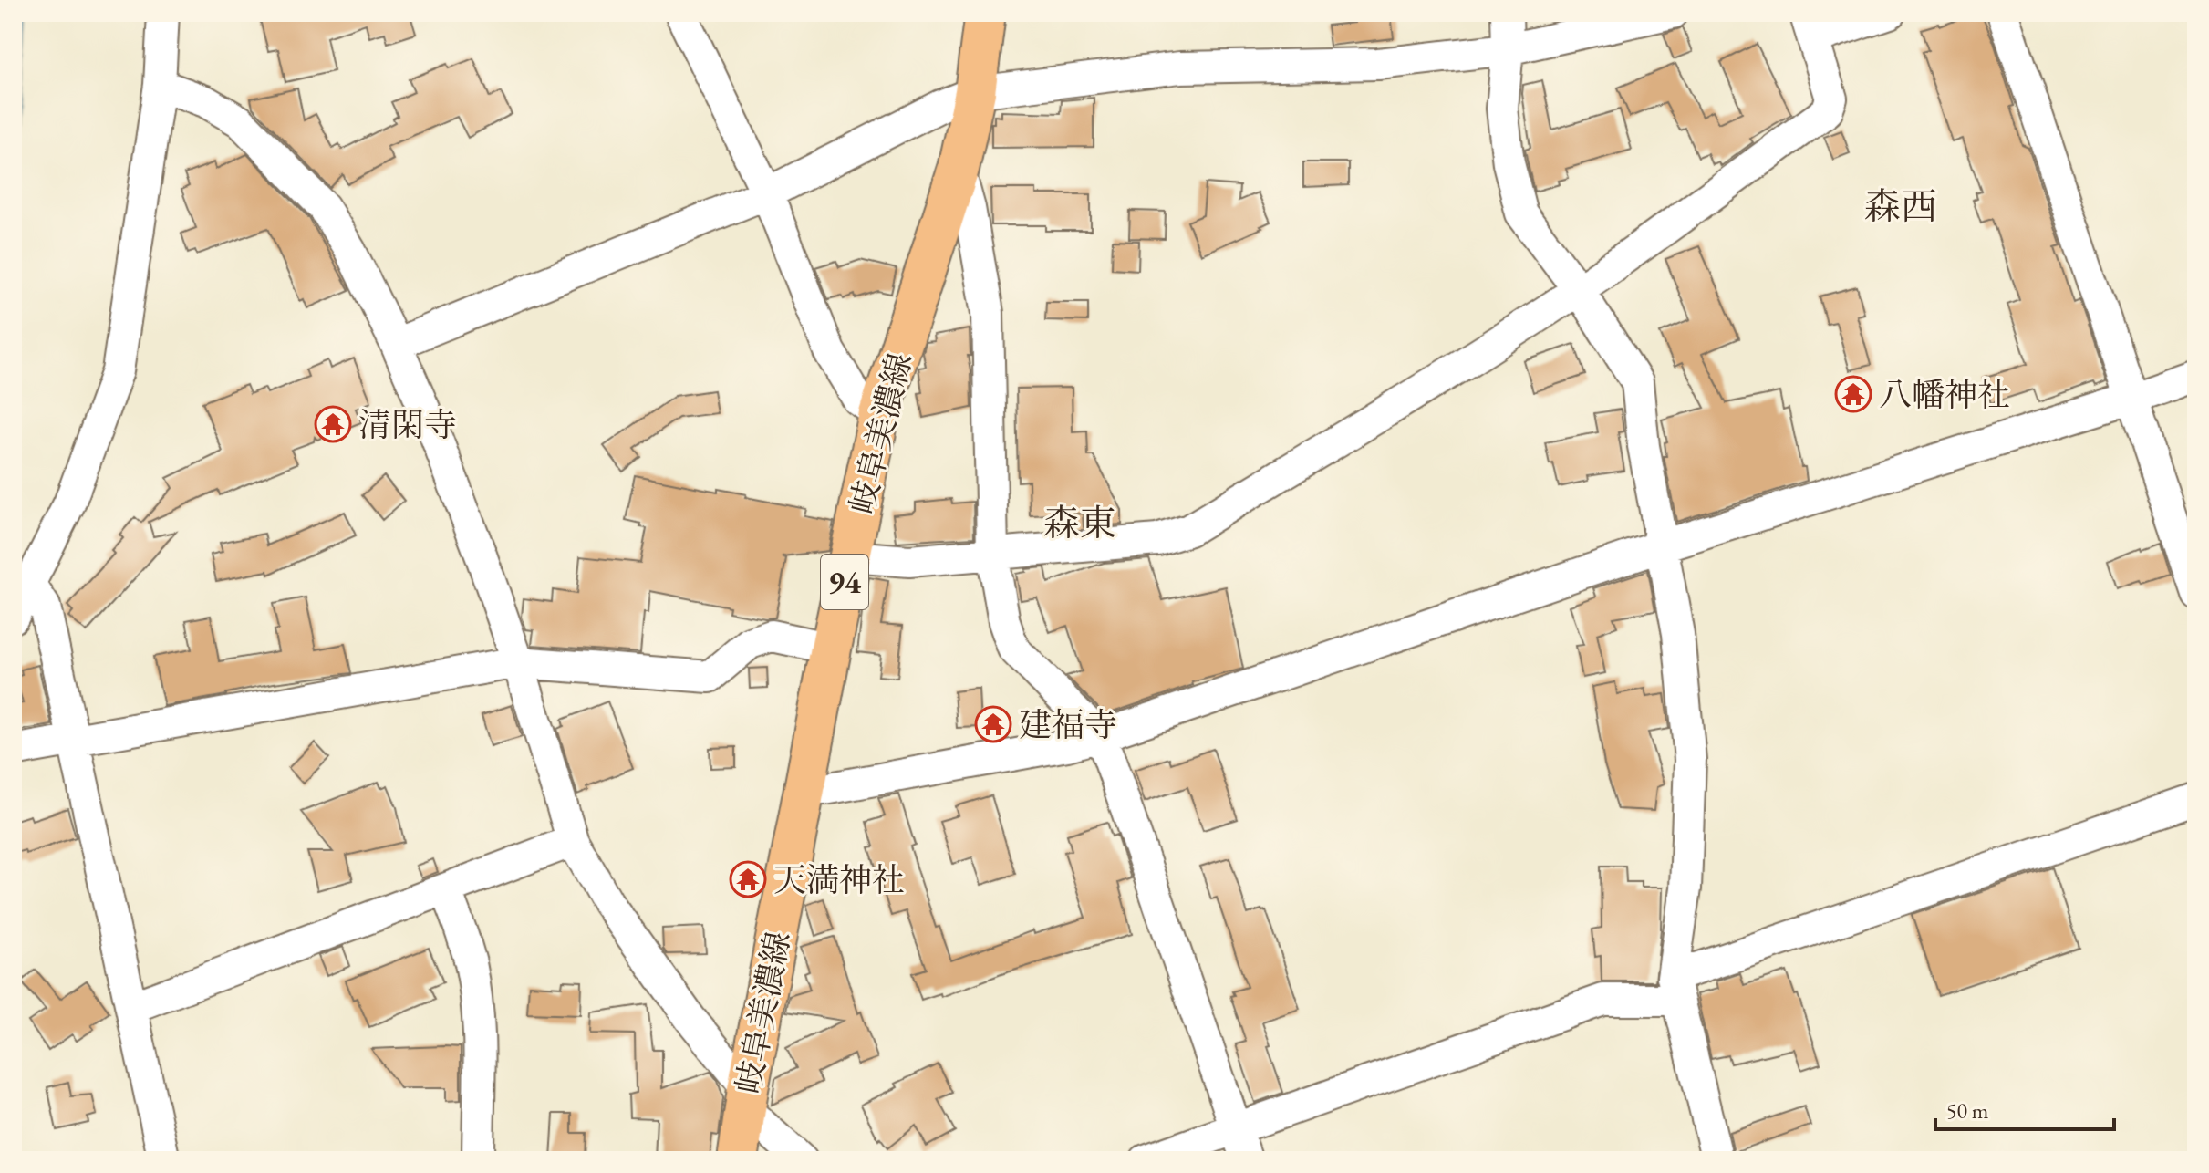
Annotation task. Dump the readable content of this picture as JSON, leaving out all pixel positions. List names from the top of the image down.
{
  "streets": {
    "main road": ["岐阜美濃線", "94"]
  },
  "districts": ["森西", "森東"],
  "places": {
    "temple": [
      "八幡神社",
      "清閑寺",
      "建福寺",
      "天満神社"
    ]
  },
  "scale_bar": "50 m"
}
